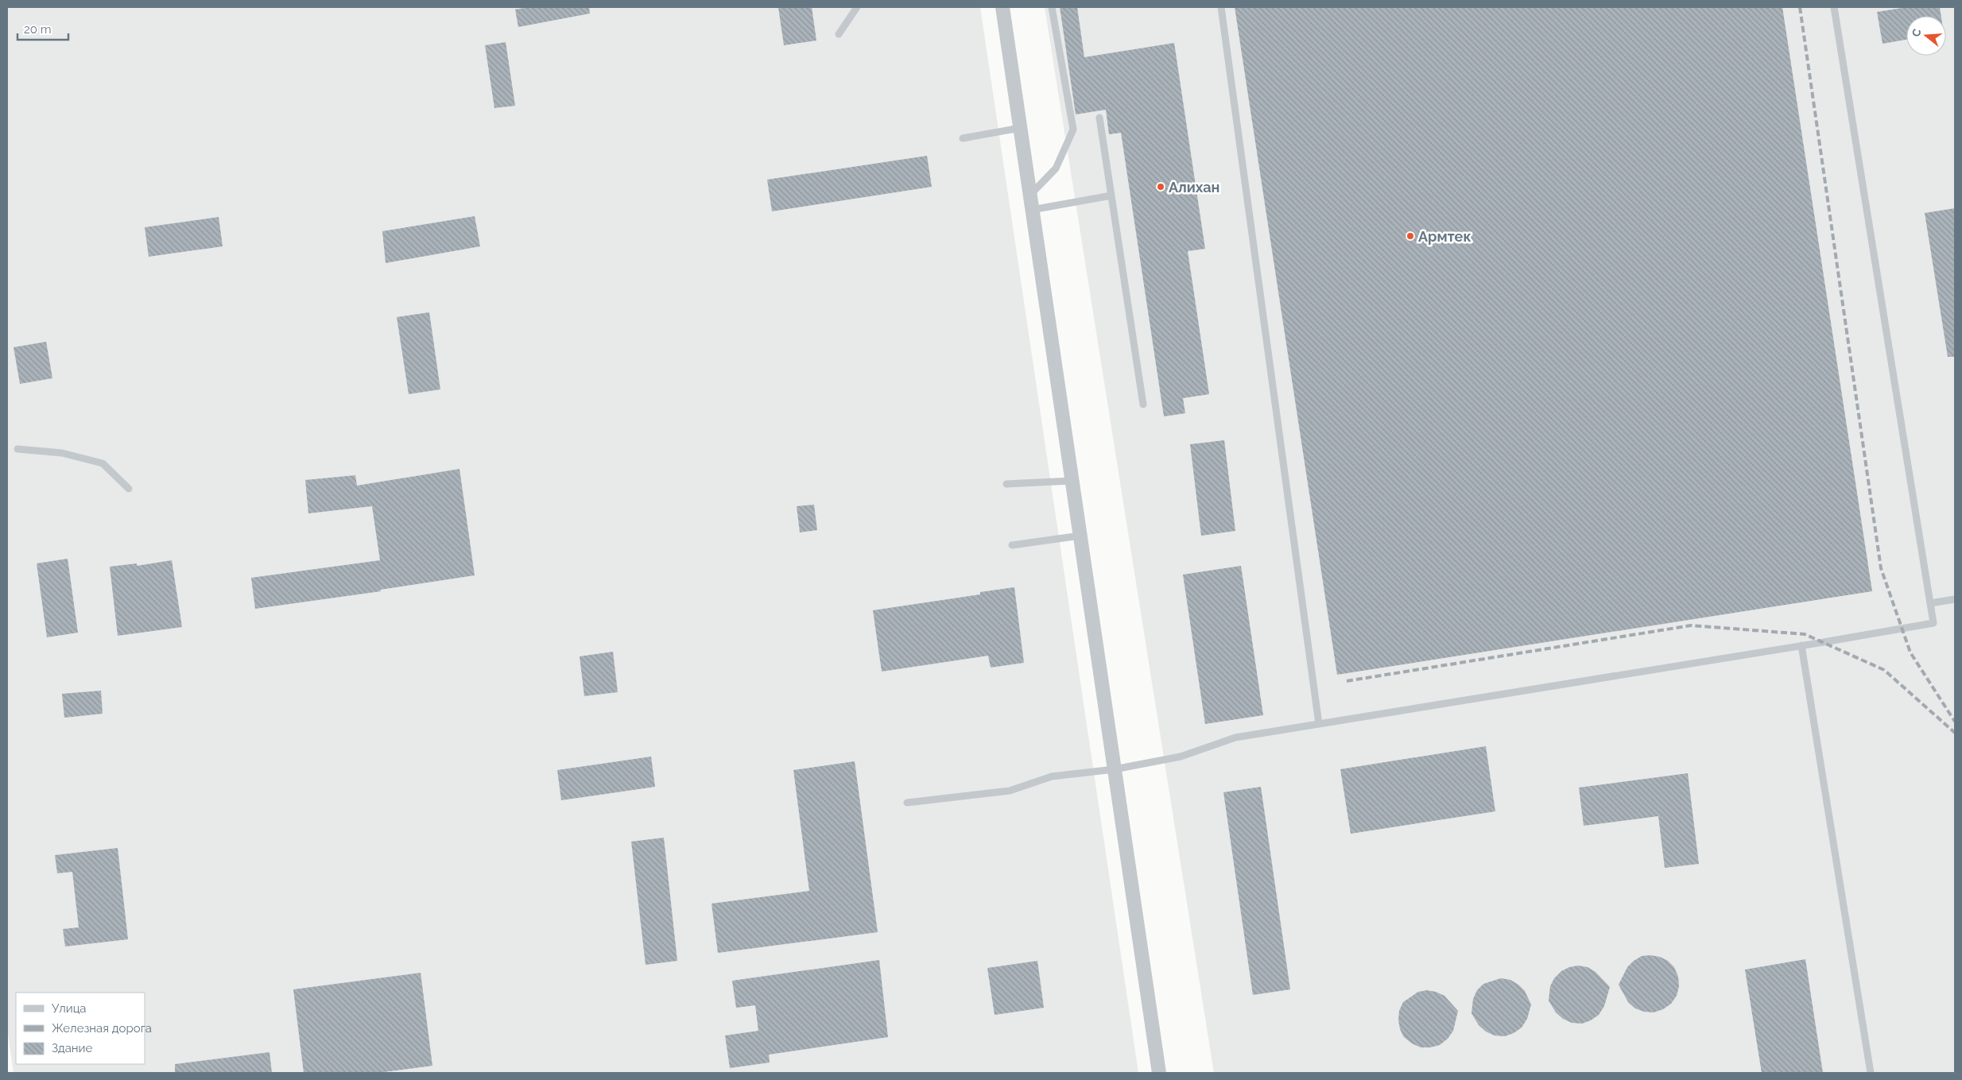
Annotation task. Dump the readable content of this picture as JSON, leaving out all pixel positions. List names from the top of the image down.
{
  "places": ["Алихан", "Армтек"],
  "legend": ["Улица", "Железная дорога", "Здание"],
  "scale_bar": "20 m",
  "north": "left"
}
